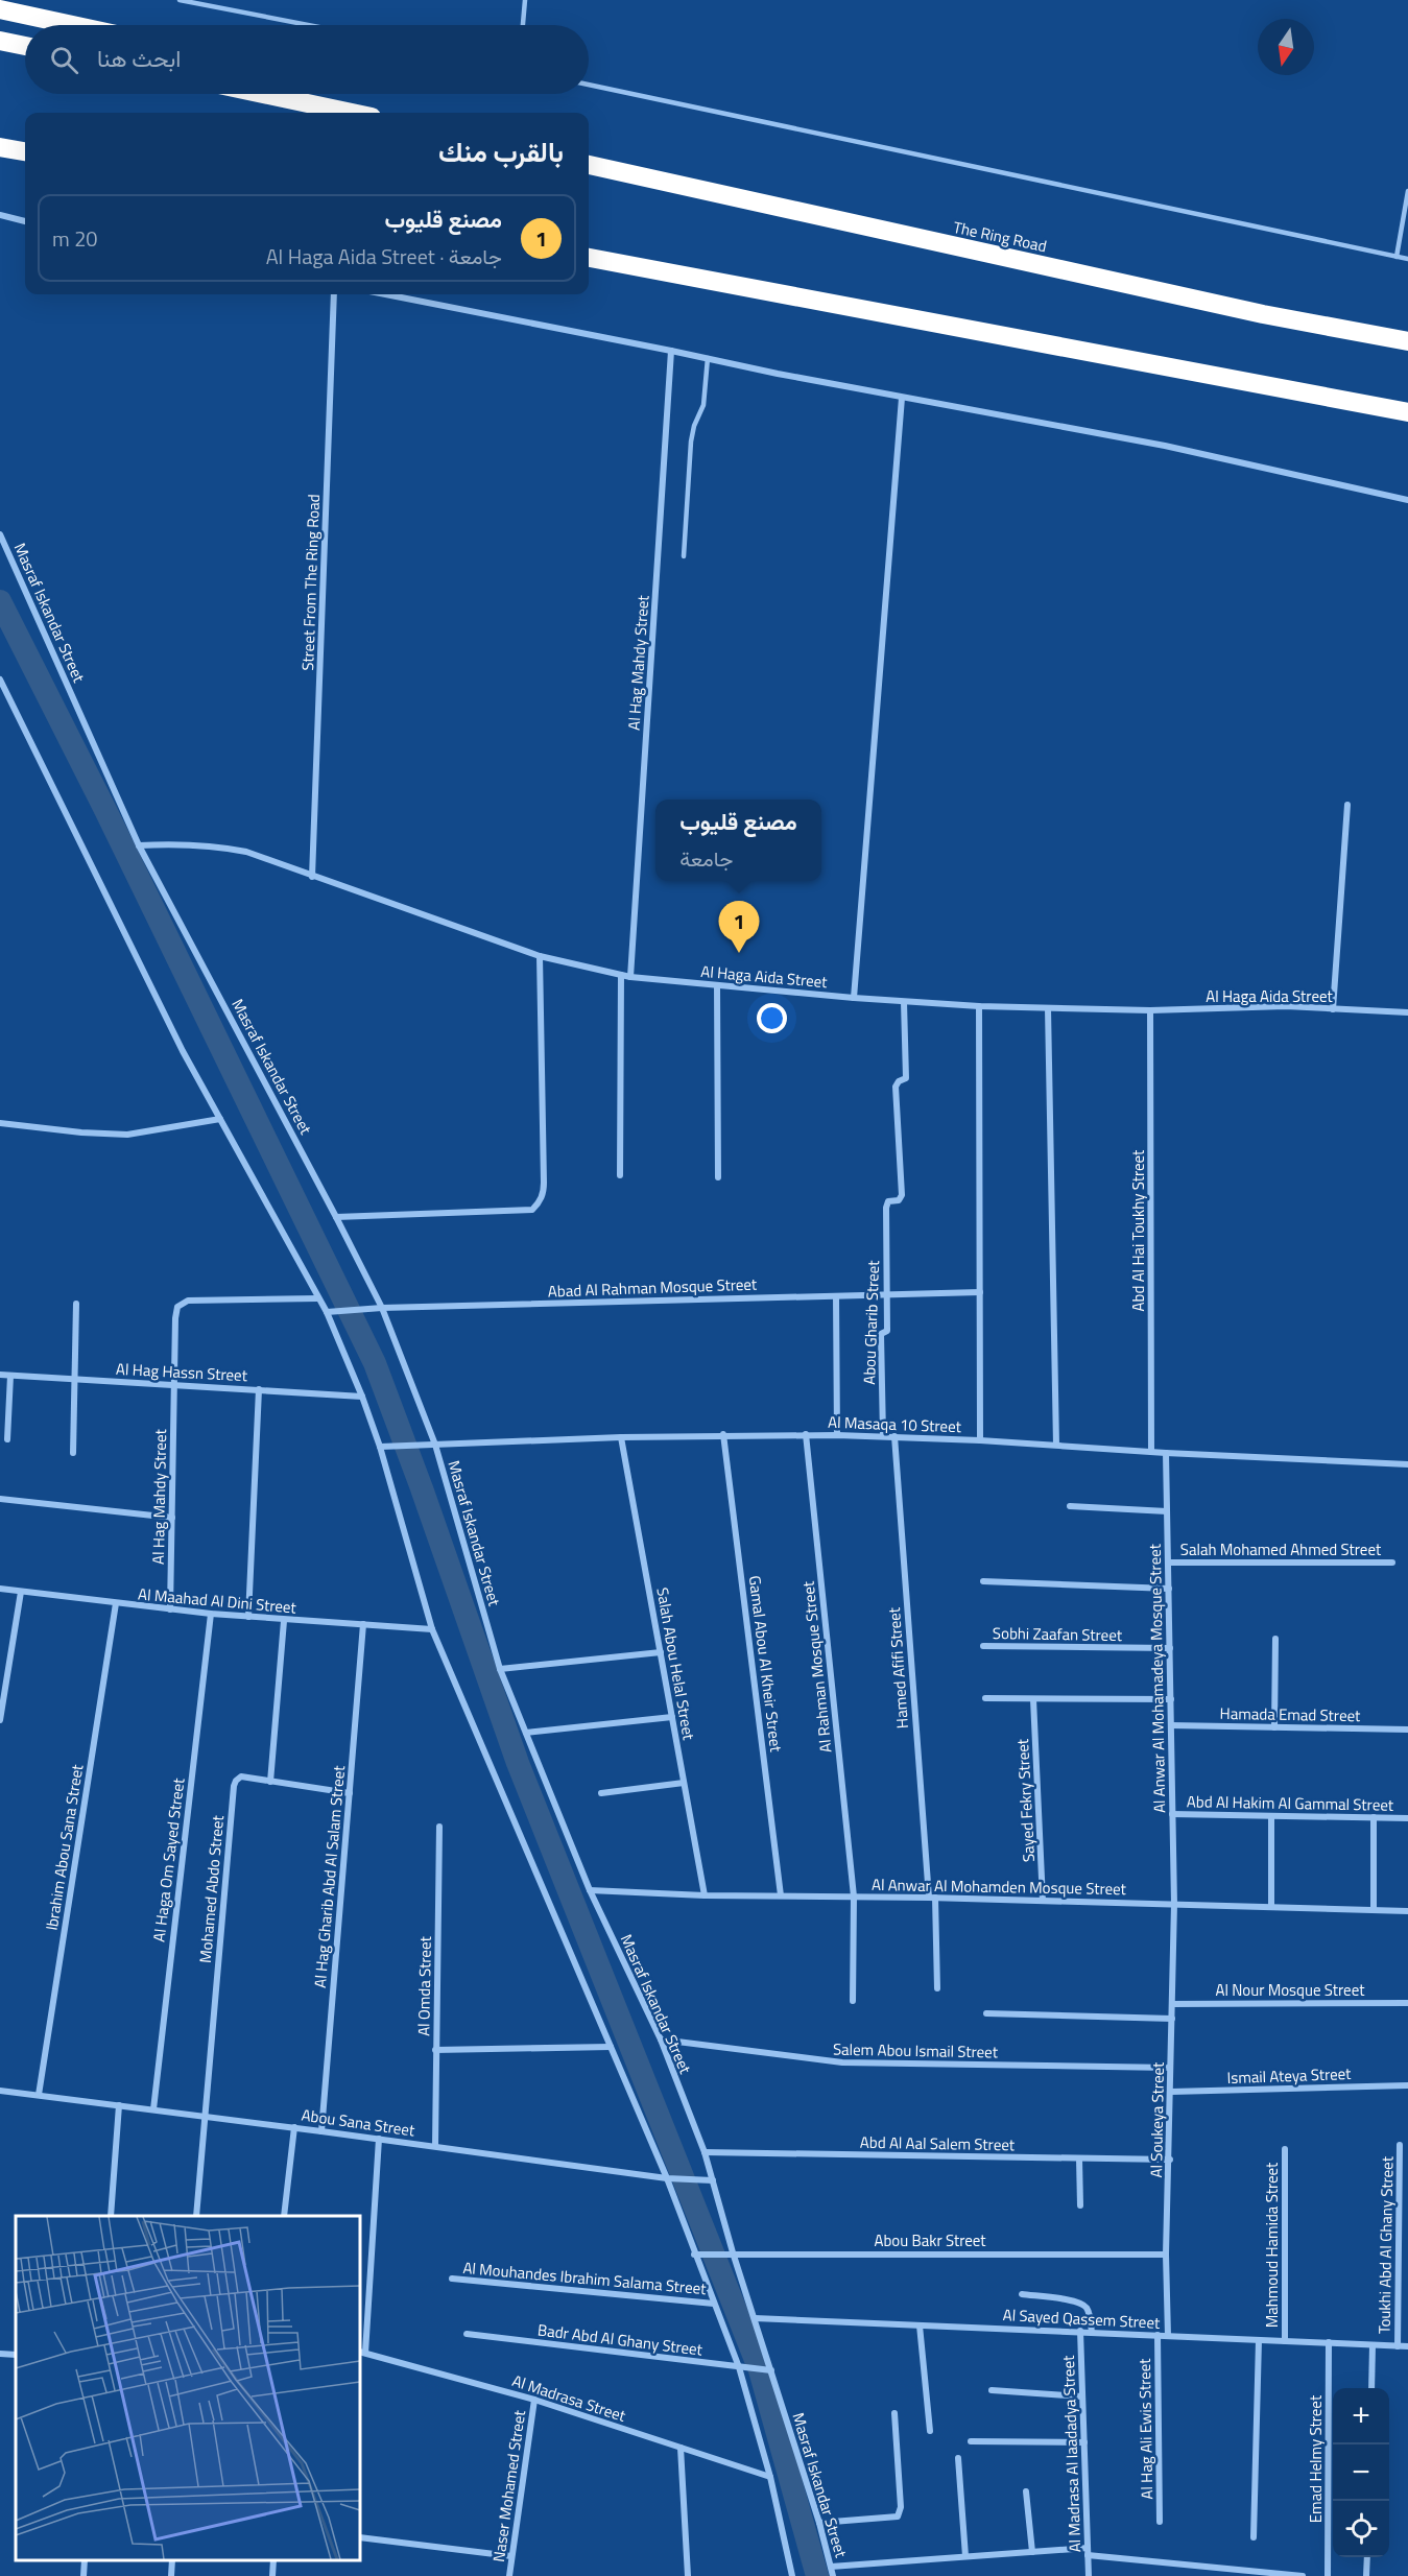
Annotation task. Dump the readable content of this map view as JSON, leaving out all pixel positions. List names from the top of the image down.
{
  "streets": {
    "highway": ["The Ring Road"],
    "street": [
      "Street From The Ring Road",
      "Masraf Iskandar Street",
      "Al Hag Mahdy Street",
      "Al Haga Aida Street",
      "Abd Al Hai Toukhy Street",
      "Abad Al Rahman Mosque Street",
      "Abou Gharib Street",
      "Al Hag Hassn Street",
      "Al Masaqa 10 Street",
      "Salah Mohamed Ahmed Street",
      "Al Maahad Al Dini Street",
      "Sobhi Zaafan Street",
      "Salah Abou Helal Street",
      "Gamal Abou Al Kheir Street",
      "Al Rahman Mosque Street",
      "Hamed Afifi Street",
      "Al Anwar Al Mohamadeya Mosque Street",
      "Hamada Emad Street",
      "Sayed Fekry Street",
      "Abd Al Hakim Al Gammal Street",
      "Ibrahim Abou Sana Street",
      "Al Haga Om Sayed Street",
      "Al Hag Gharib Abd Al Salam Street",
      "Al Anwar Al Mohamden Mosque Street",
      "Mohamed Abdo Street",
      "Al Omda Street",
      "Al Nour Mosque Street",
      "Salem Abou Ismail Street",
      "Ismail Ateya Street",
      "Al Soukeya Street",
      "Abou Sana Street",
      "Abd Al Aal Salem Street",
      "Abou Bakr Street",
      "Mahmoud Hamida Street",
      "Toukhi Abd Al Ghany Street",
      "Al Mouhandes Ibrahim Salama Street",
      "Al Sayed Qassem Street",
      "Badr Abd Al Ghany Street",
      "Al Madrasa Street",
      "Al Hag Ali Ewis Street",
      "Al Madrasa Al Iaadadya Street",
      "Emad Helmy Street",
      "Naser Mohamed Street"
    ]
  },
  "crossings": [
    ["Street From The Ring Road", "Al Haga Aida Street"],
    ["Masraf Iskandar Street", "Al Haga Aida Street"],
    ["Masraf Iskandar Street", "Abad Al Rahman Mosque Street"],
    ["Masraf Iskandar Street", "Al Masaqa 10 Street"],
    ["Masraf Iskandar Street", "Al Anwar Al Mohamden Mosque Street"],
    ["Masraf Iskandar Street", "Salem Abou Ismail Street"],
    ["Masraf Iskandar Street", "Abou Sana Street"],
    ["Masraf Iskandar Street", "Abd Al Aal Salem Street"],
    ["Masraf Iskandar Street", "Abou Bakr Street"],
    ["Masraf Iskandar Street", "Al Sayed Qassem Street"],
    ["Masraf Iskandar Street", "Badr Abd Al Ghany Street"],
    ["Al Hag Mahdy Street", "Al Haga Aida Street"],
    ["Al Hag Mahdy Street", "Al Hag Hassn Street"],
    ["Al Hag Mahdy Street", "Al Maahad Al Dini Street"],
    ["Al Haga Aida Street", "Abd Al Hai Toukhy Street"],
    ["Al Haga Aida Street", "Abou Gharib Street"],
    ["Abd Al Hai Toukhy Street", "Al Masaqa 10 Street"],
    ["Abad Al Rahman Mosque Street", "Abou Gharib Street"],
    ["Abou Gharib Street", "Al Masaqa 10 Street"],
    ["Al Masaqa 10 Street", "Salah Abou Helal Street"],
    ["Al Masaqa 10 Street", "Gamal Abou Al Kheir Street"],
    ["Al Masaqa 10 Street", "Al Rahman Mosque Street"],
    ["Al Masaqa 10 Street", "Hamed Afifi Street"],
    ["Al Masaqa 10 Street", "Al Anwar Al Mohamadeya Mosque Street"],
    ["Salah Mohamed Ahmed Street", "Al Anwar Al Mohamadeya Mosque Street"],
    ["Al Maahad Al Dini Street", "Ibrahim Abou Sana Street"],
    ["Al Maahad Al Dini Street", "Al Haga Om Sayed Street"],
    ["Al Maahad Al Dini Street", "Al Hag Gharib Abd Al Salam Street"],
    ["Sobhi Zaafan Street", "Al Anwar Al Mohamadeya Mosque Street"],
    ["Salah Abou Helal Street", "Al Anwar Al Mohamden Mosque Street"],
    ["Gamal Abou Al Kheir Street", "Al Anwar Al Mohamden Mosque Street"],
    ["Al Rahman Mosque Street", "Al Anwar Al Mohamden Mosque Street"],
    ["Hamed Afifi Street", "Al Anwar Al Mohamden Mosque Street"],
    ["Al Anwar Al Mohamadeya Mosque Street", "Hamada Emad Street"],
    ["Al Anwar Al Mohamadeya Mosque Street", "Abd Al Hakim Al Gammal Street"],
    ["Al Anwar Al Mohamadeya Mosque Street", "Al Anwar Al Mohamden Mosque Street"],
    ["Al Anwar Al Mohamadeya Mosque Street", "Al Soukeya Street"],
    ["Sayed Fekry Street", "Al Anwar Al Mohamden Mosque Street"],
    ["Ibrahim Abou Sana Street", "Abou Sana Street"],
    ["Al Haga Om Sayed Street", "Abou Sana Street"],
    ["Al Hag Gharib Abd Al Salam Street", "Mohamed Abdo Street"],
    ["Al Hag Gharib Abd Al Salam Street", "Abou Sana Street"],
    ["Al Anwar Al Mohamden Mosque Street", "Al Soukeya Street"],
    ["Mohamed Abdo Street", "Abou Sana Street"],
    ["Al Omda Street", "Abou Sana Street"],
    ["Al Nour Mosque Street", "Al Soukeya Street"],
    ["Salem Abou Ismail Street", "Al Soukeya Street"],
    ["Ismail Ateya Street", "Al Soukeya Street"],
    ["Al Soukeya Street", "Abd Al Aal Salem Street"],
    ["Al Soukeya Street", "Abou Bakr Street"],
    ["Al Soukeya Street", "Al Sayed Qassem Street"],
    ["Mahmoud Hamida Street", "Al Sayed Qassem Street"],
    ["Toukhi Abd Al Ghany Street", "Al Sayed Qassem Street"],
    ["Al Sayed Qassem Street", "Al Hag Ali Ewis Street"],
    ["Al Sayed Qassem Street", "Al Madrasa Al Iaadadya Street"],
    ["Al Sayed Qassem Street", "Emad Helmy Street"],
    ["Al Madrasa Street", "Naser Mohamed Street"]
  ],
  "north": "bottom",
  "page": {
    "search": "ابحث هنا",
    "heading": "بالقرب منك",
    "list": [
      {
        "mark": "1",
        "name": "مصنع قليوب",
        "note": "جامعة · Al Haga Aida Street",
        "value": "20 m"
      }
    ],
    "popup": ["مصنع قليوب", "جامعة"],
    "pins": "1",
    "map_buttons": ["+", "−"]
  }
}
